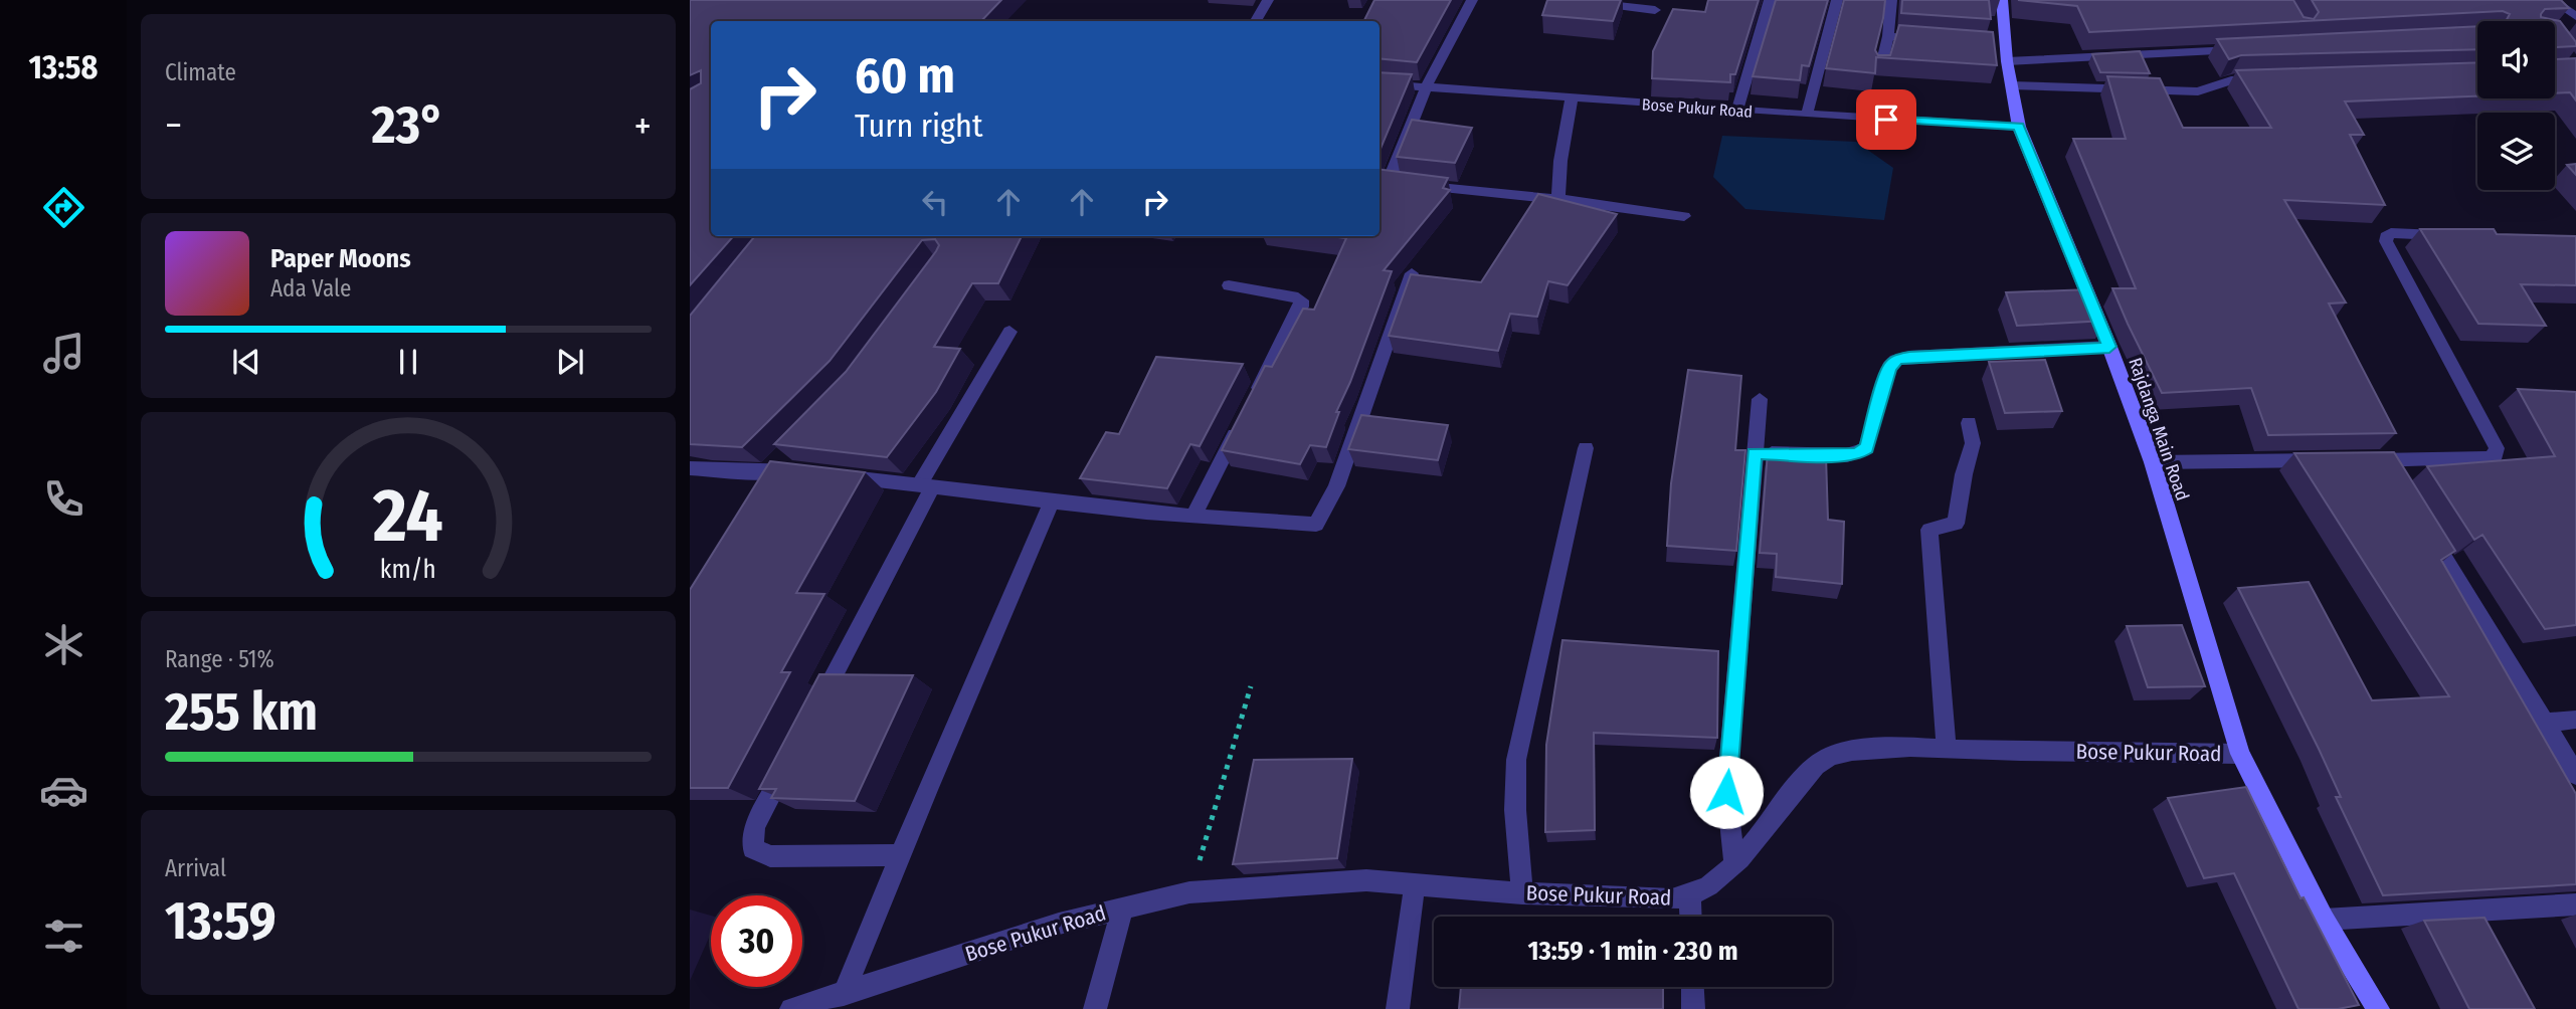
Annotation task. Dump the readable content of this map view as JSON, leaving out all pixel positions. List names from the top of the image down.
{
  "streets": {
    "street": ["Bose Pukur Road", "Rajdanga Main Road"]
  },
  "crossings": [
    ["Bose Pukur Road", "Rajdanga Main Road"]
  ],
  "page": {
    "tabs": "13:58",
    "tile": [
      "Climate",
      ["Range · 51%", "255 km"],
      ["Arrival", "13:59"]
    ],
    "turn": ["60 m", "Turn right"],
    "heat": ["−", "23°", "+"],
    "song": ["Paper Moons", "Ada Vale"],
    "limit": "30",
    "trip": "13:59 · 1 min · 230 m",
    "gauge": ["24", "km/h"]
  }
}
